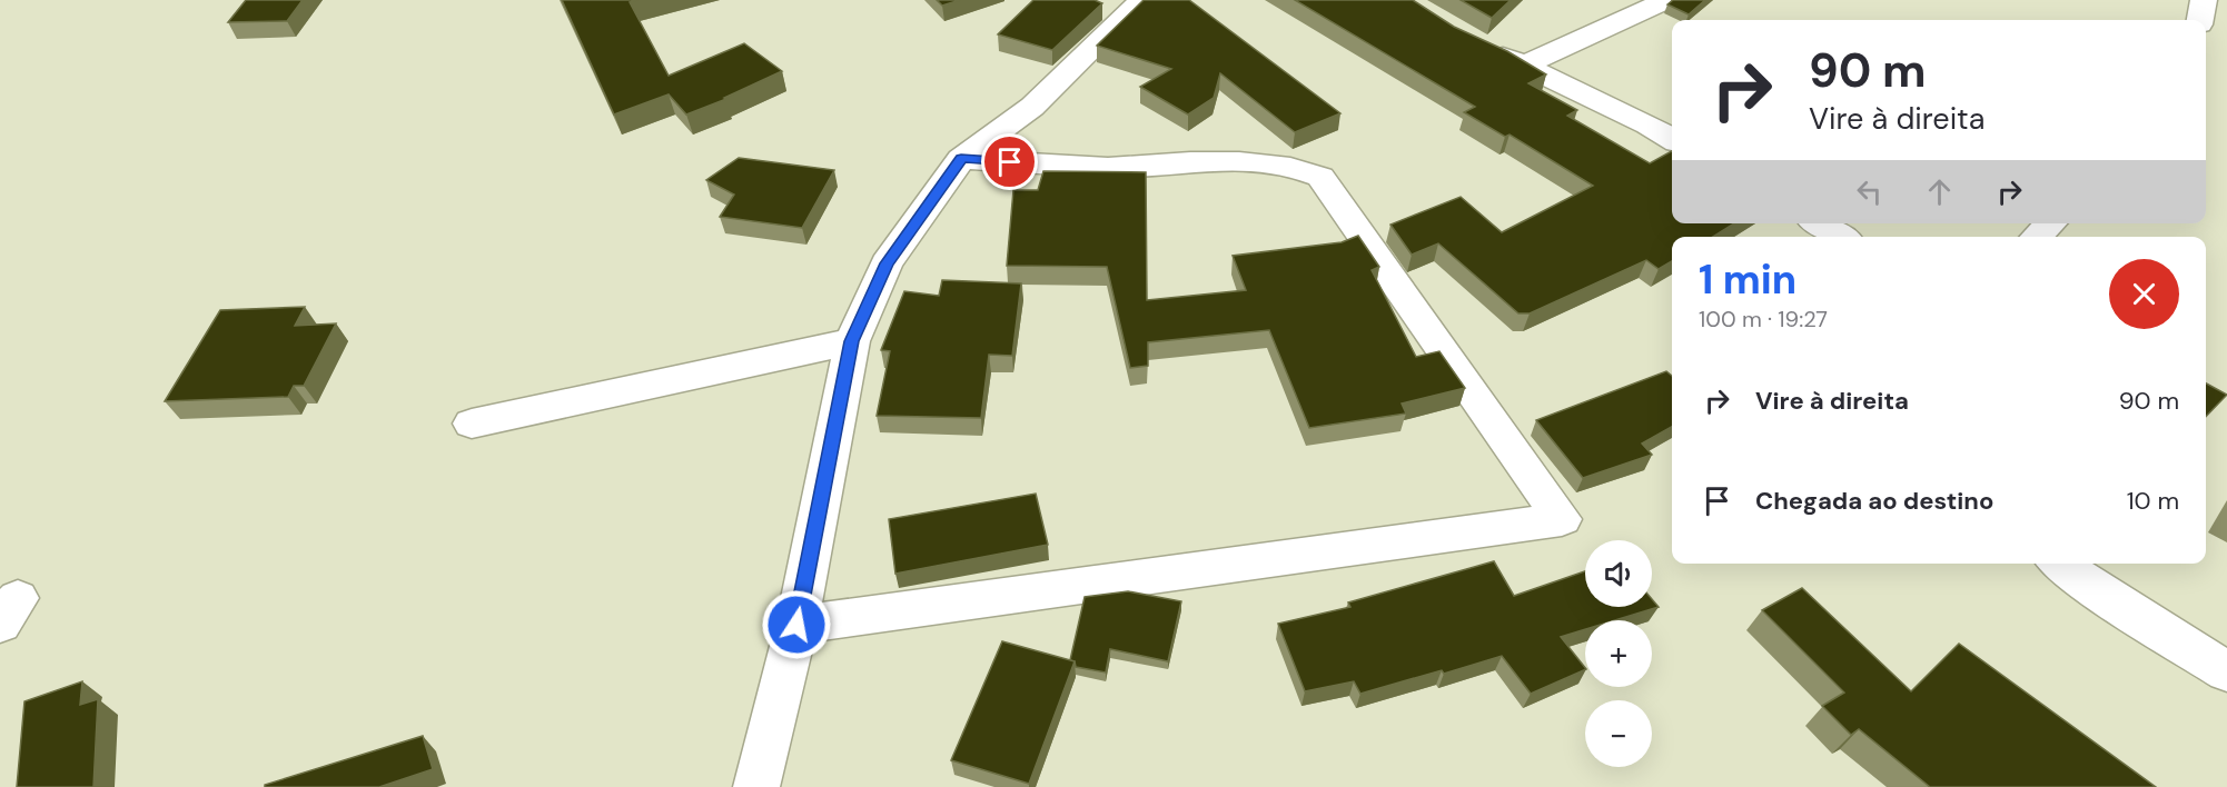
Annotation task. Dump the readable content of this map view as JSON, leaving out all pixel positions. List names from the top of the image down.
{
  "page": {
    "turn": ["90 m", "Vire à direita"],
    "heading": ["1 min", "100 m · 19:27"],
    "list": [
      {
        "name": "Vire à direita",
        "value": "90 m"
      },
      {
        "name": "Chegada ao destino",
        "value": "10 m"
      }
    ],
    "map_buttons": ["+", "−"]
  }
}
